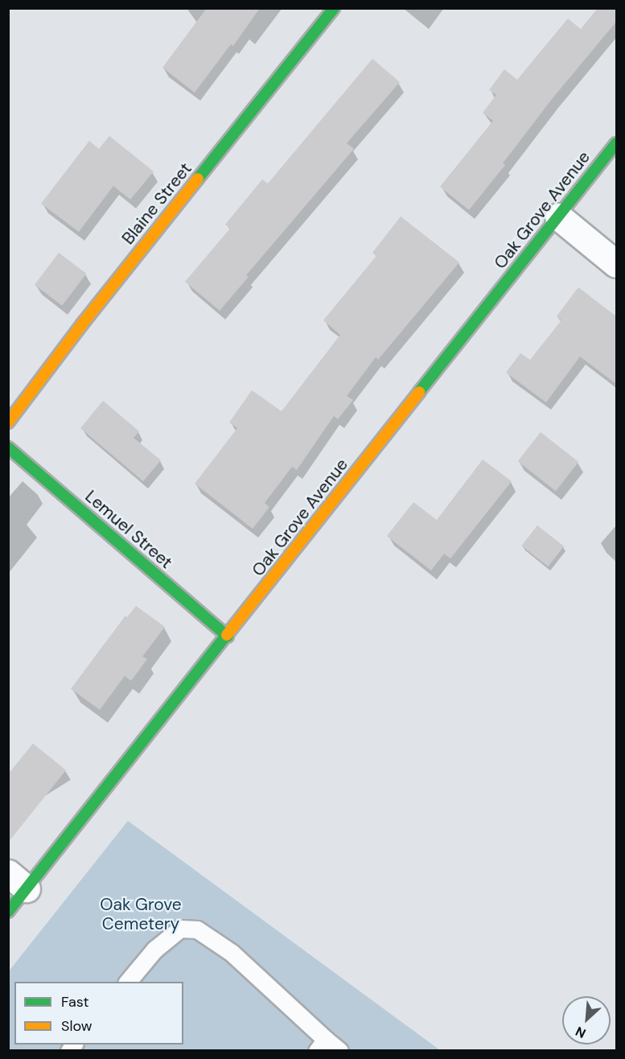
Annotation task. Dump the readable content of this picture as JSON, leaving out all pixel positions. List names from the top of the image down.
{
  "streets": {
    "street": ["Blaine Street", "Oak Grove Avenue", "Lemuel Street"]
  },
  "crossings": [
    ["Oak Grove Avenue", "Lemuel Street"]
  ],
  "parks": ["Oak Grove Cemetery"],
  "legend": ["Fast", "Slow"],
  "north": "bottom left"
}
